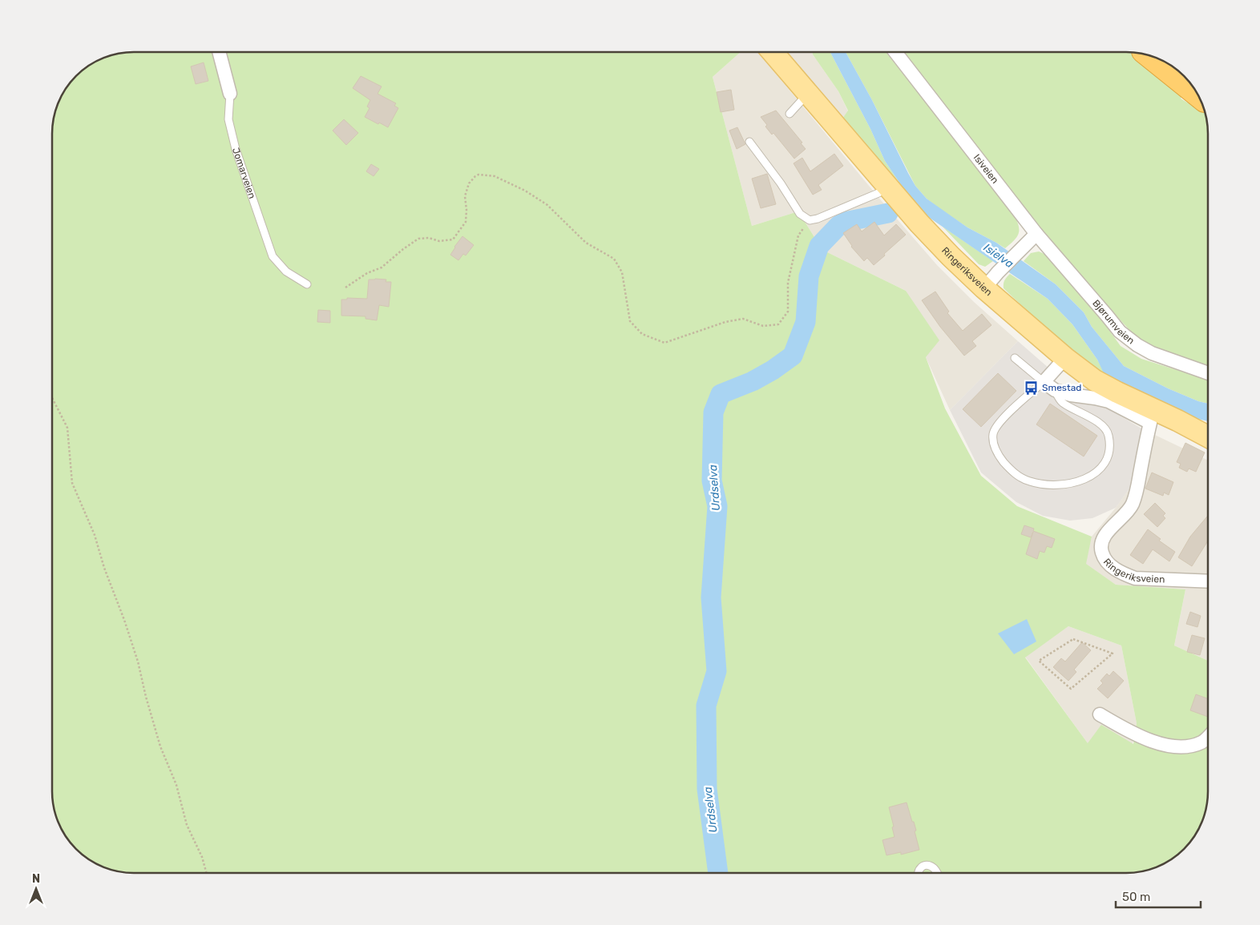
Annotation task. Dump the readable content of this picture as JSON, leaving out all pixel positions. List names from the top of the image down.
{
  "streets": {
    "main road": ["Ringeriksveien"],
    "street": ["Isiveien", "Jomarveien", "Bjørumveien"]
  },
  "crossings": [
    ["Isiveien", "Bjørumveien"]
  ],
  "water": ["Isielva", "Urdselva"],
  "places": {
    "bus stop": ["Smestad"]
  },
  "scale_bar": "50 m",
  "north": "top"
}
